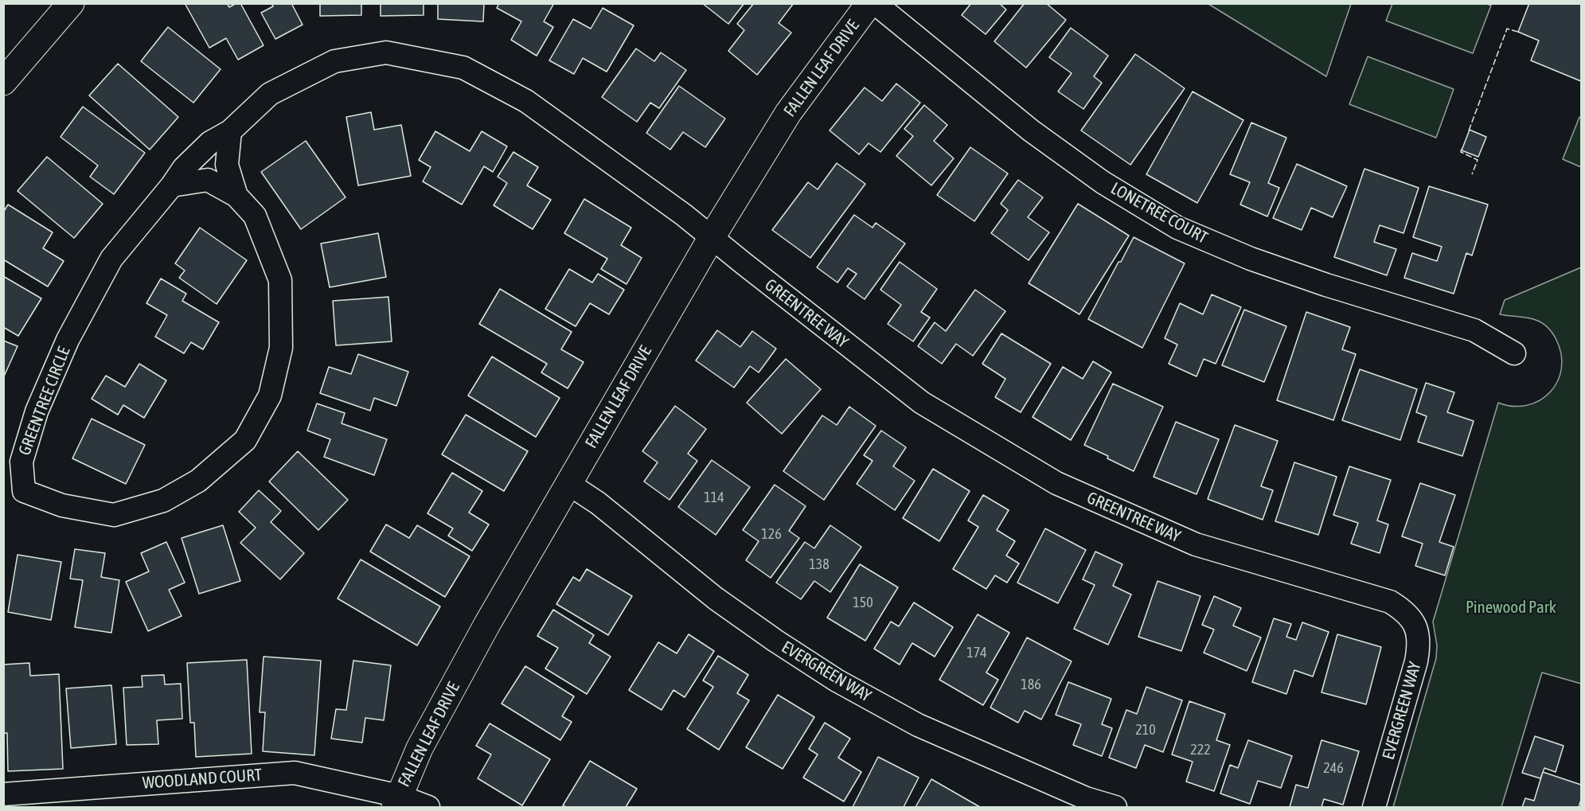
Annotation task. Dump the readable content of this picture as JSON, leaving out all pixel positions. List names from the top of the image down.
{
  "streets": {
    "street": [
      "FALLEN LEAF DRIVE",
      "LONETREE COURT",
      "GREENTREE WAY",
      "GREENTREE CIRCLE",
      "EVERGREEN WAY",
      "WOODLAND COURT"
    ]
  },
  "crossings": [
    ["FALLEN LEAF DRIVE", "GREENTREE WAY"],
    ["FALLEN LEAF DRIVE", "EVERGREEN WAY"],
    ["FALLEN LEAF DRIVE", "WOODLAND COURT"],
    ["GREENTREE WAY", "GREENTREE CIRCLE"],
    ["GREENTREE WAY", "EVERGREEN WAY"]
  ],
  "parks": ["Pinewood Park"],
  "house_numbers": [
    "114",
    "126",
    "138",
    "150",
    "174",
    "186",
    "210",
    "222",
    "246"
  ]
}
